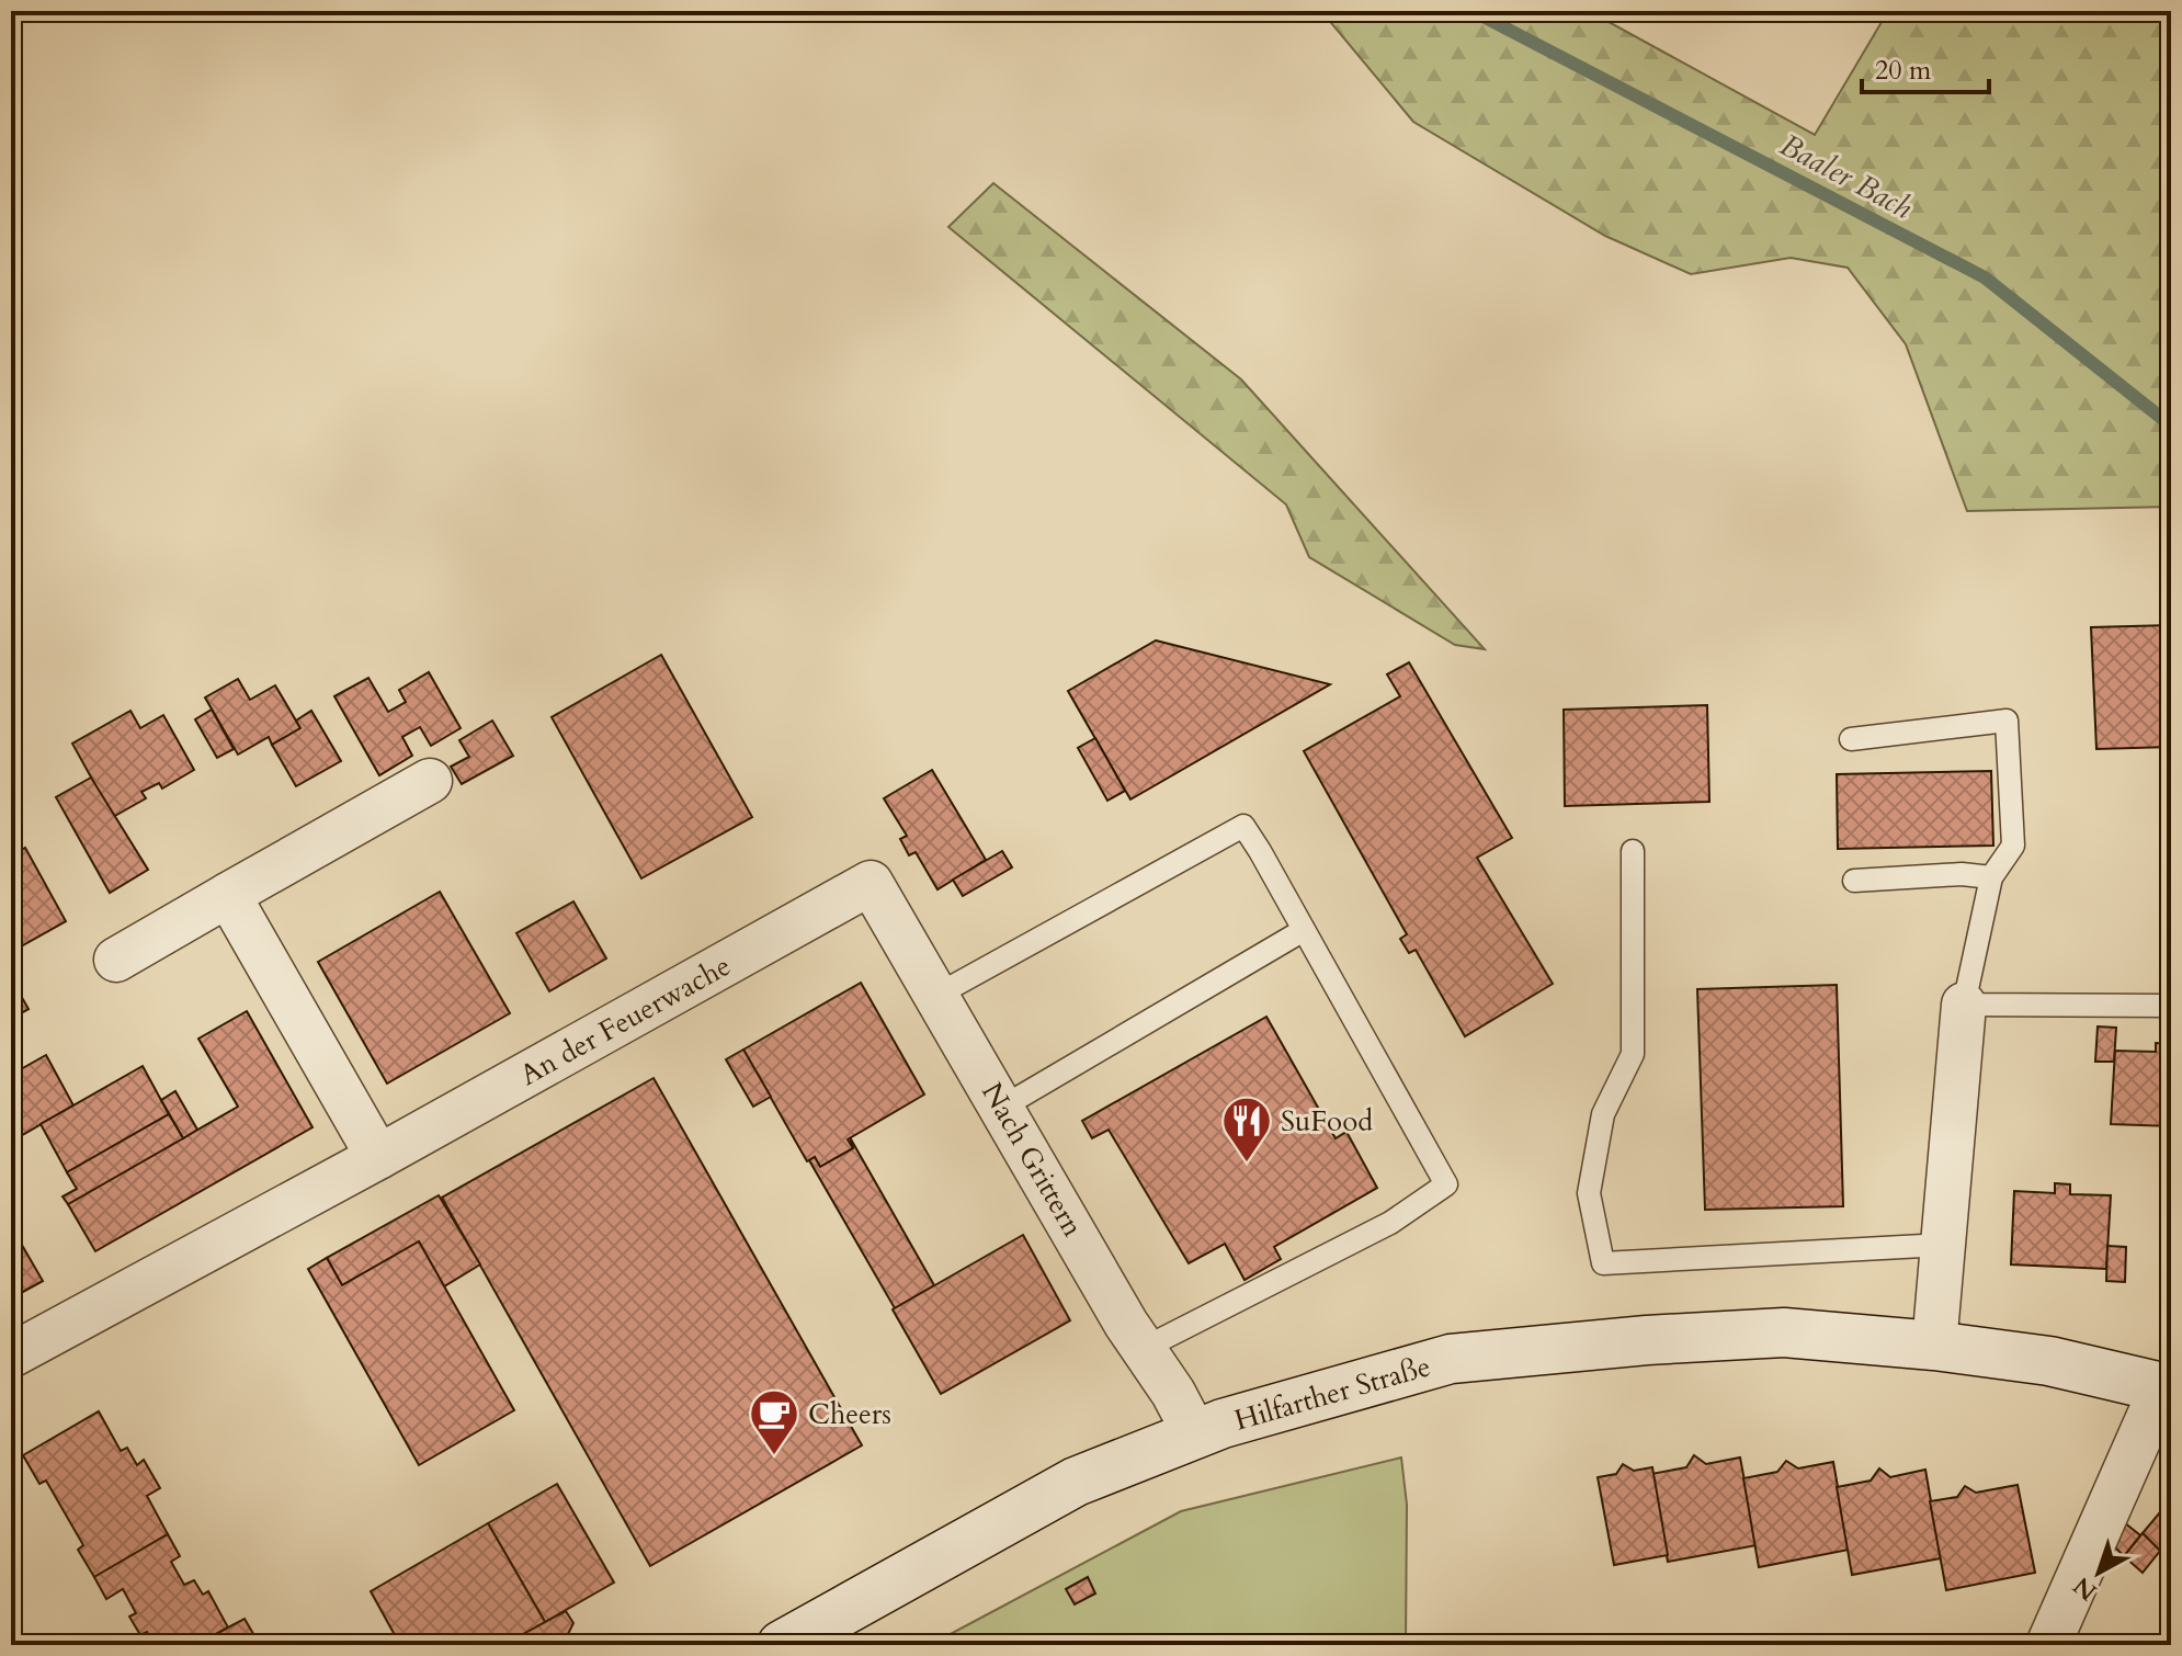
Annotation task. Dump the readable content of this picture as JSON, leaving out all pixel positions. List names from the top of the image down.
{
  "streets": {
    "main road": ["Hilfarther Straße"],
    "street": ["An der Feuerwache", "Nach Grittern"]
  },
  "crossings": [
    ["An der Feuerwache", "Nach Grittern"],
    ["Nach Grittern", "Hilfarther Straße"]
  ],
  "water": ["Baaler Bach"],
  "places": {
    "restaurant": ["SuFood"],
    "cafe": ["Cheers"]
  },
  "scale_bar": "20 m",
  "north": "bottom left"
}
